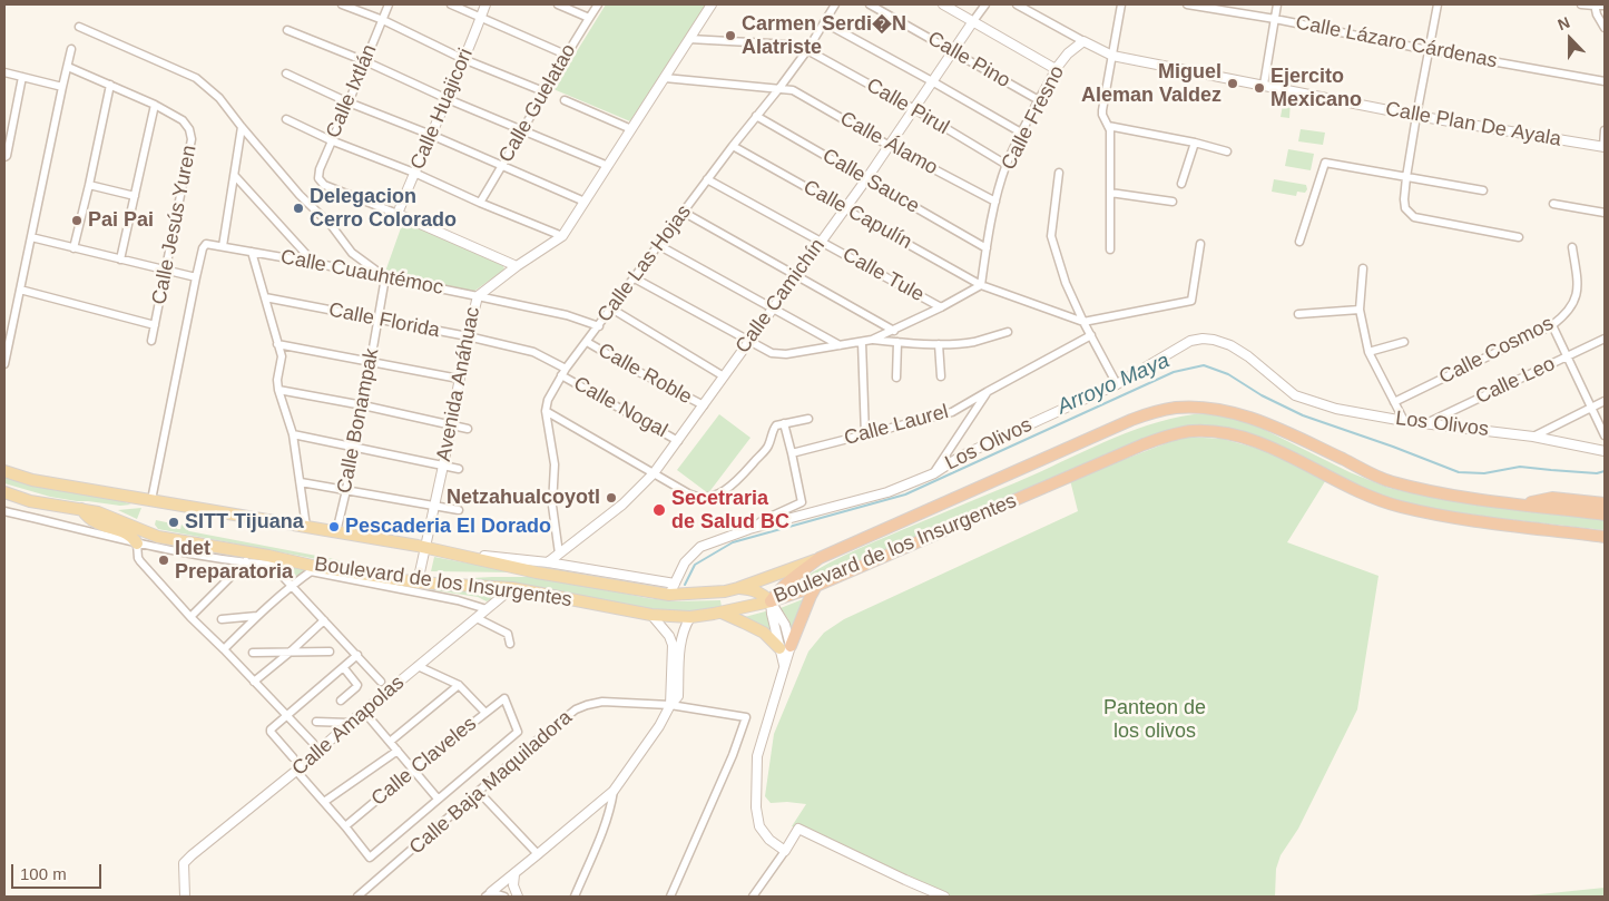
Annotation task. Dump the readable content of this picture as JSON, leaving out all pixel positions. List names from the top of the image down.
{
  "streets": {
    "highway": ["Boulevard de los Insurgentes"],
    "street": [
      "Calle Lázaro Cárdenas",
      "Calle Pino",
      "Calle Ixtlán",
      "Calle Guelatao",
      "Calle Pirul",
      "Calle Huajicori",
      "Calle Fresno",
      "Calle Plan De Ayala",
      "Calle Álamo",
      "Calle Sauce",
      "Calle Capulín",
      "Calle Jesús Yuren",
      "Calle Las Hojas",
      "Calle Cuauhtémoc",
      "Calle Tule",
      "Calle Camichín",
      "Calle Florida",
      "Calle Cosmos",
      "Calle Roble",
      "Calle Leo",
      "Avenida Anáhuac",
      "Calle Nogal",
      "Calle Bonampak",
      "Los Olivos",
      "Calle Laurel",
      "Calle Amapolas",
      "Calle Claveles",
      "Calle Baja Maquiladora"
    ]
  },
  "crossings": [
    ["Calle Pino", "Calle Fresno"],
    ["Calle Pino", "Calle Camichín"],
    ["Calle Ixtlán", "Calle Huajicori"],
    ["Calle Pirul", "Calle Fresno"],
    ["Calle Pirul", "Calle Las Hojas"],
    ["Calle Pirul", "Calle Camichín"],
    ["Calle Pirul", "Avenida Anáhuac"],
    ["Calle Fresno", "Calle Plan De Ayala"],
    ["Calle Fresno", "Calle Álamo"],
    ["Calle Fresno", "Calle Sauce"],
    ["Calle Fresno", "Calle Capulín"],
    ["Calle Álamo", "Calle Las Hojas"],
    ["Calle Álamo", "Calle Camichín"],
    ["Calle Álamo", "Avenida Anáhuac"],
    ["Calle Sauce", "Calle Las Hojas"],
    ["Calle Sauce", "Calle Camichín"],
    ["Calle Capulín", "Calle Las Hojas"],
    ["Calle Capulín", "Calle Camichín"],
    ["Calle Las Hojas", "Calle Cuauhtémoc"],
    ["Calle Las Hojas", "Calle Tule"],
    ["Calle Las Hojas", "Calle Florida"],
    ["Calle Las Hojas", "Calle Roble"],
    ["Calle Las Hojas", "Calle Nogal"],
    ["Calle Cuauhtémoc", "Avenida Anáhuac"],
    ["Calle Cuauhtémoc", "Calle Bonampak"],
    ["Calle Cuauhtémoc", "Boulevard de los Insurgentes"],
    ["Calle Tule", "Calle Camichín"],
    ["Calle Camichín", "Calle Roble"],
    ["Calle Camichín", "Calle Nogal"],
    ["Calle Florida", "Avenida Anáhuac"],
    ["Calle Florida", "Calle Nogal"],
    ["Calle Florida", "Calle Bonampak"],
    ["Calle Leo", "Los Olivos"],
    ["Avenida Anáhuac", "Boulevard de los Insurgentes"],
    ["Calle Bonampak", "Boulevard de los Insurgentes"],
    ["Los Olivos", "Boulevard de los Insurgentes"],
    ["Boulevard de los Insurgentes", "Calle Amapolas"]
  ],
  "water": ["Arroyo Maya"],
  "parks": ["Panteon de los olivos"],
  "places": [
    "Carmen Serdi�N Alatriste",
    "Miguel Aleman Valdez",
    "Ejercito Mexicano",
    "Delegacion Cerro Colorado",
    "Pai Pai",
    "Netzahualcoyotl",
    "Secetraria de Salud BC",
    "SITT Tijuana",
    "Pescaderia El Dorado",
    "Idet Preparatoria"
  ],
  "scale_bar": "100 m",
  "north": "top"
}
